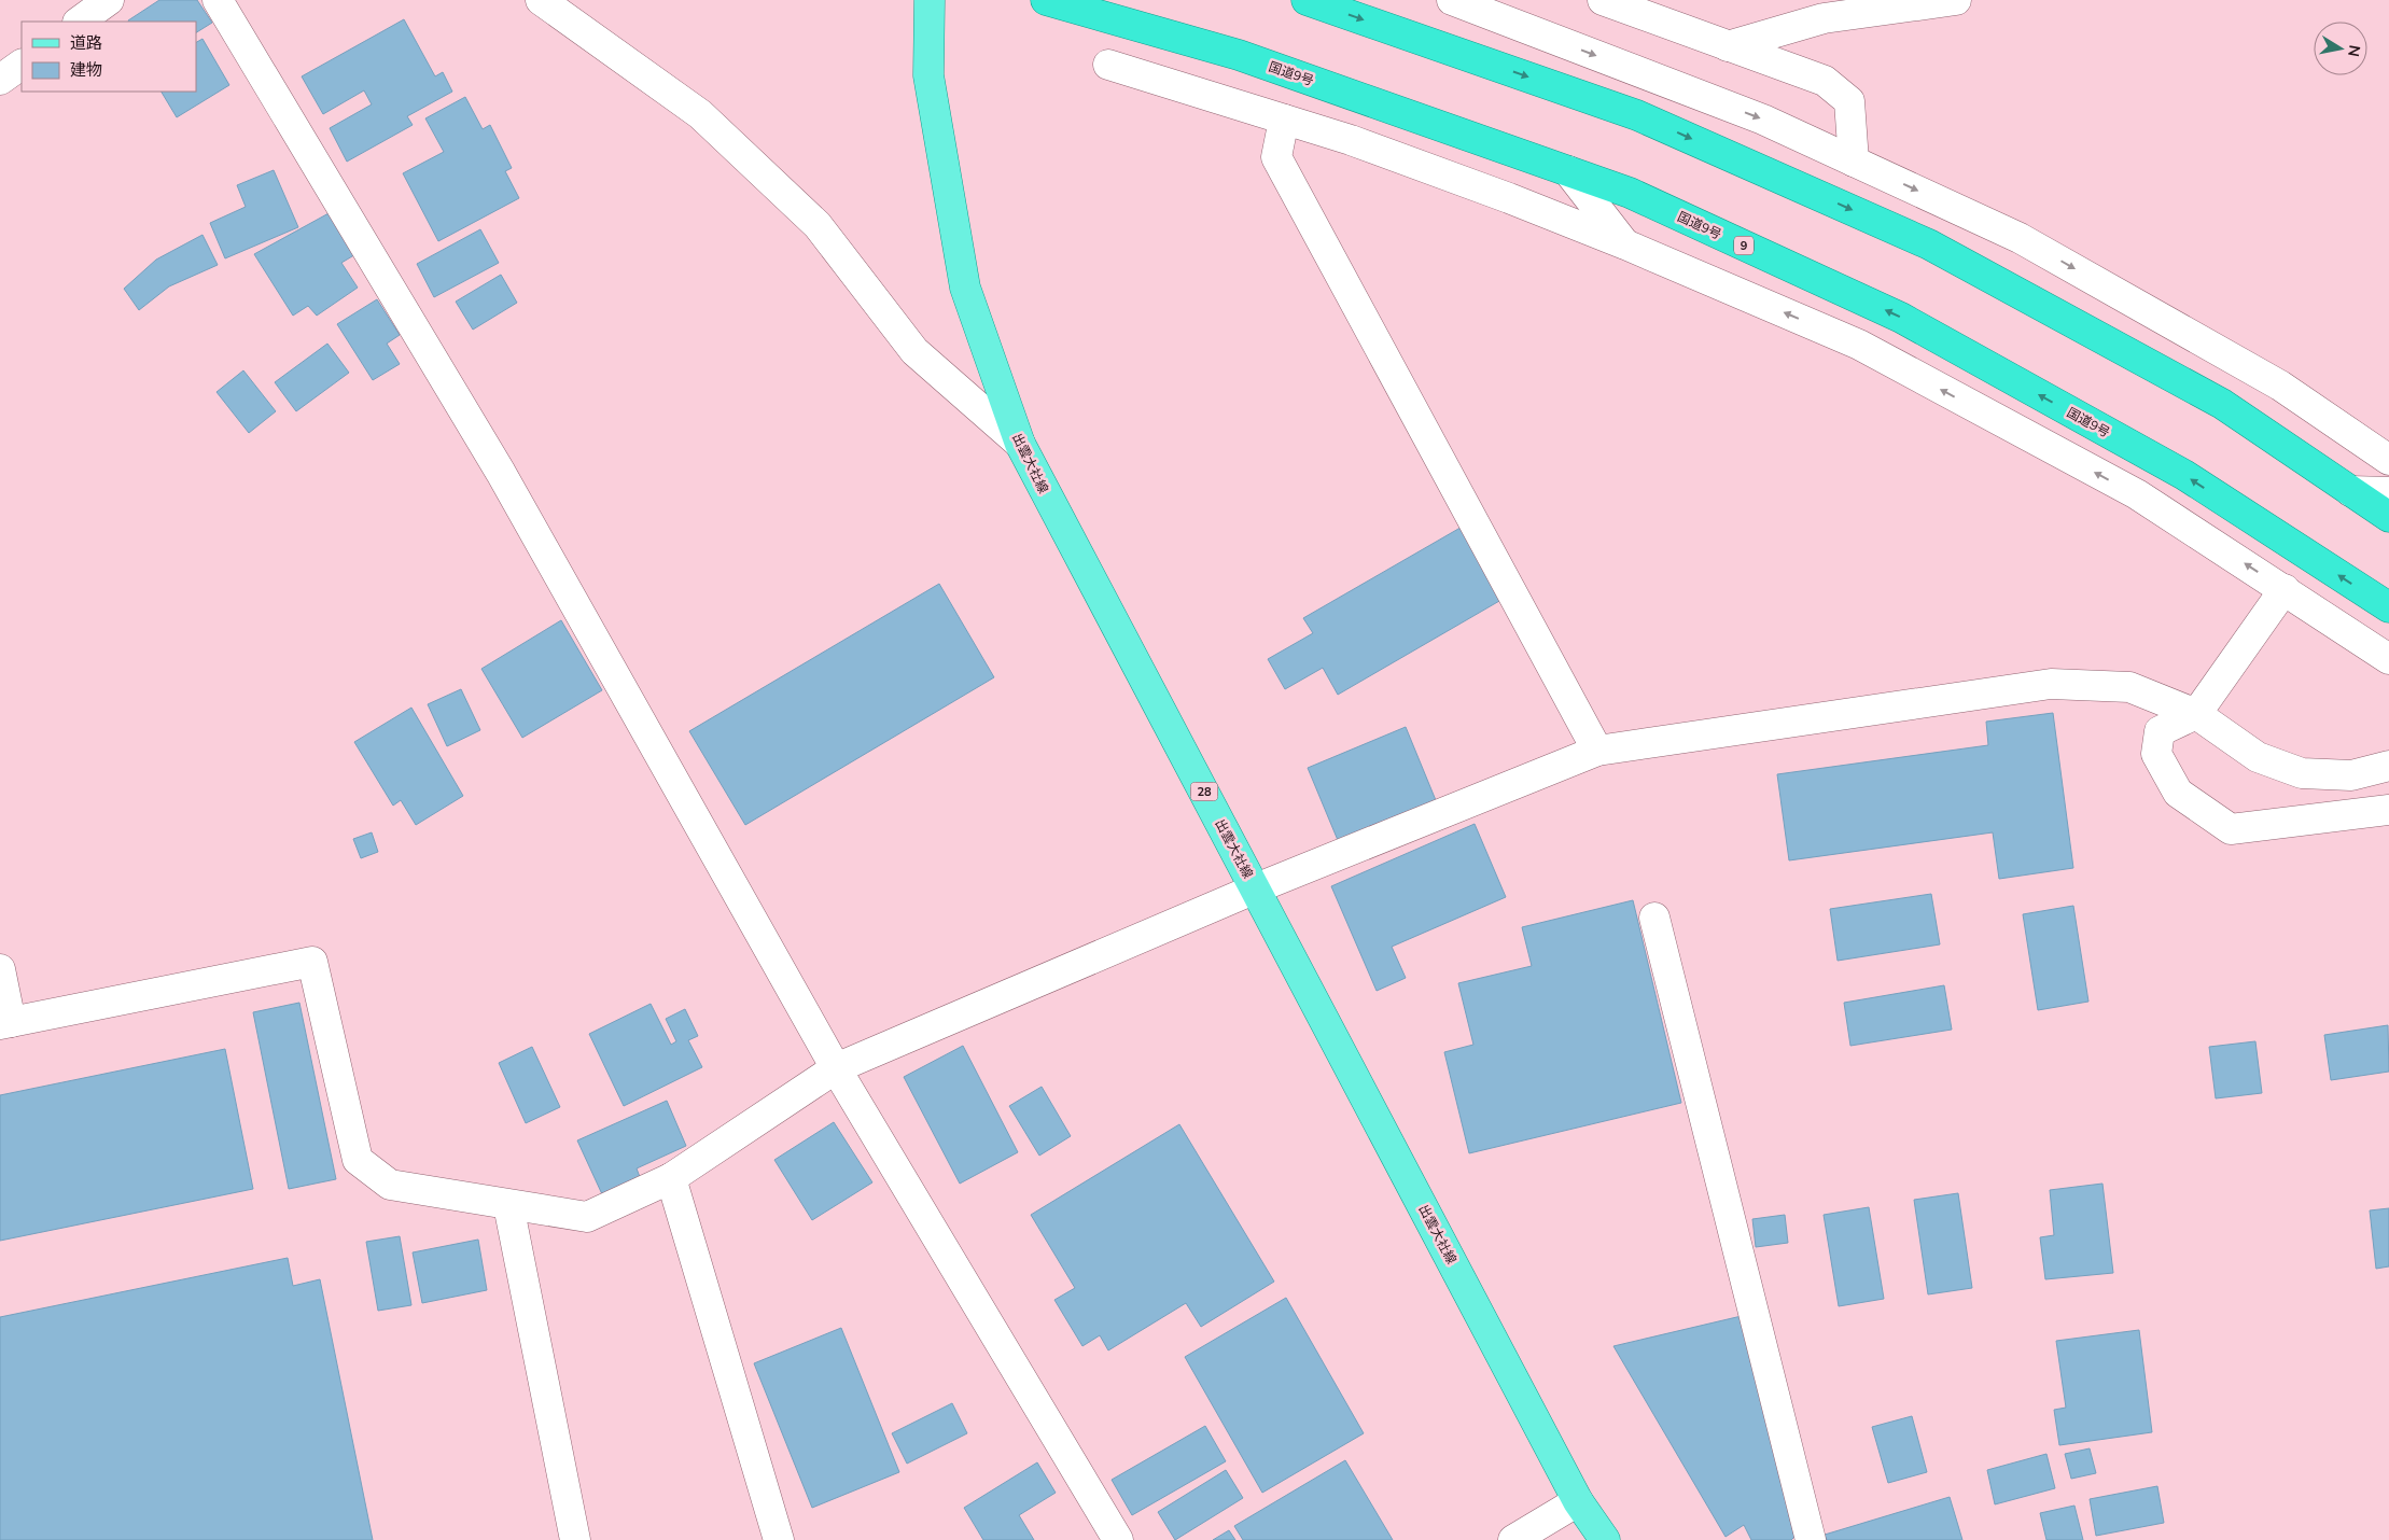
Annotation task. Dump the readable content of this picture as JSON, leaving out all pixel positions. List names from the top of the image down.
{
  "streets": {
    "highway": ["国道9号", "9"],
    "main road": ["出雲大社線", "28"]
  },
  "legend": ["道路", "建物"],
  "north": "right"
}
